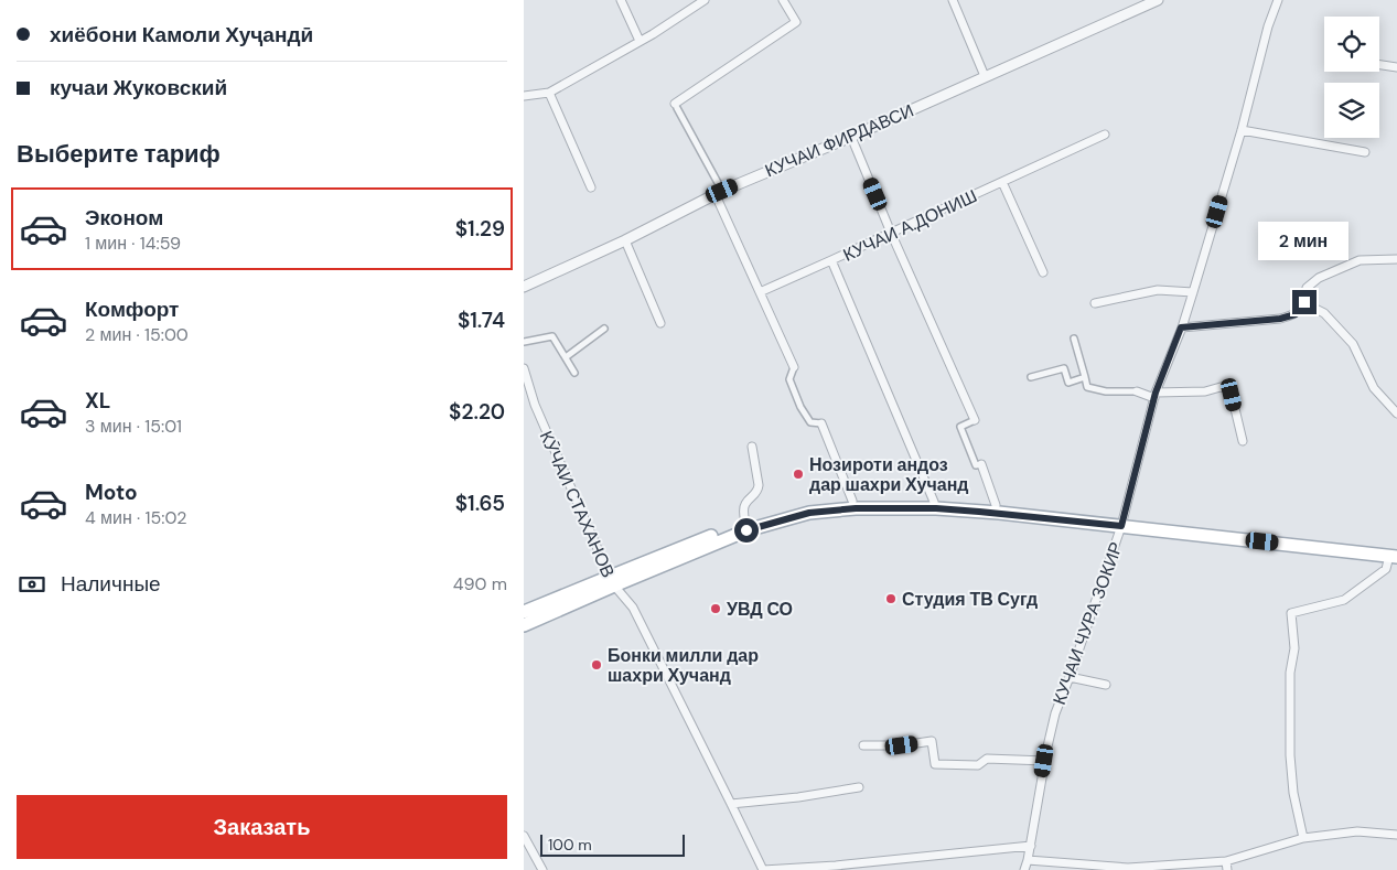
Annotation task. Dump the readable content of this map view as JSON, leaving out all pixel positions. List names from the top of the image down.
{
  "streets": {
    "street": [
      "КУЧАИ ФИРДАВСИ",
      "КУЧАИ А.ДОНИШ",
      "КӮЧАИ СТАХАНОВ",
      "КУЧАИ ЧУРА ЗОКИР"
    ]
  },
  "places": [
    "Нозироти андоз дар шахри Хучанд",
    "Студия ТВ Сугд",
    "УВД СО",
    "Бонки милли дар шахри Хучанд"
  ],
  "scale_bar": "100 m",
  "page": {
    "banner": ["хиёбони Камоли Хуҷандӣ", "кучаи Жуковский"],
    "heading": "Выберите тариф",
    "list": [
      {
        "name": "Эконом",
        "note": "1 мин · 14:59",
        "value": "$1.29"
      },
      {
        "name": "Комфорт",
        "note": "2 мин · 15:00",
        "value": "$1.74"
      },
      {
        "name": "XL",
        "note": "3 мин · 15:01",
        "value": "$2.20"
      },
      {
        "name": "Moto",
        "note": "4 мин · 15:02",
        "value": "$1.65"
      }
    ],
    "bubble": "2 мин",
    "pay": ["Наличные", "490 m"],
    "buttons": "Заказать",
    "scale": "100 m"
  }
}
